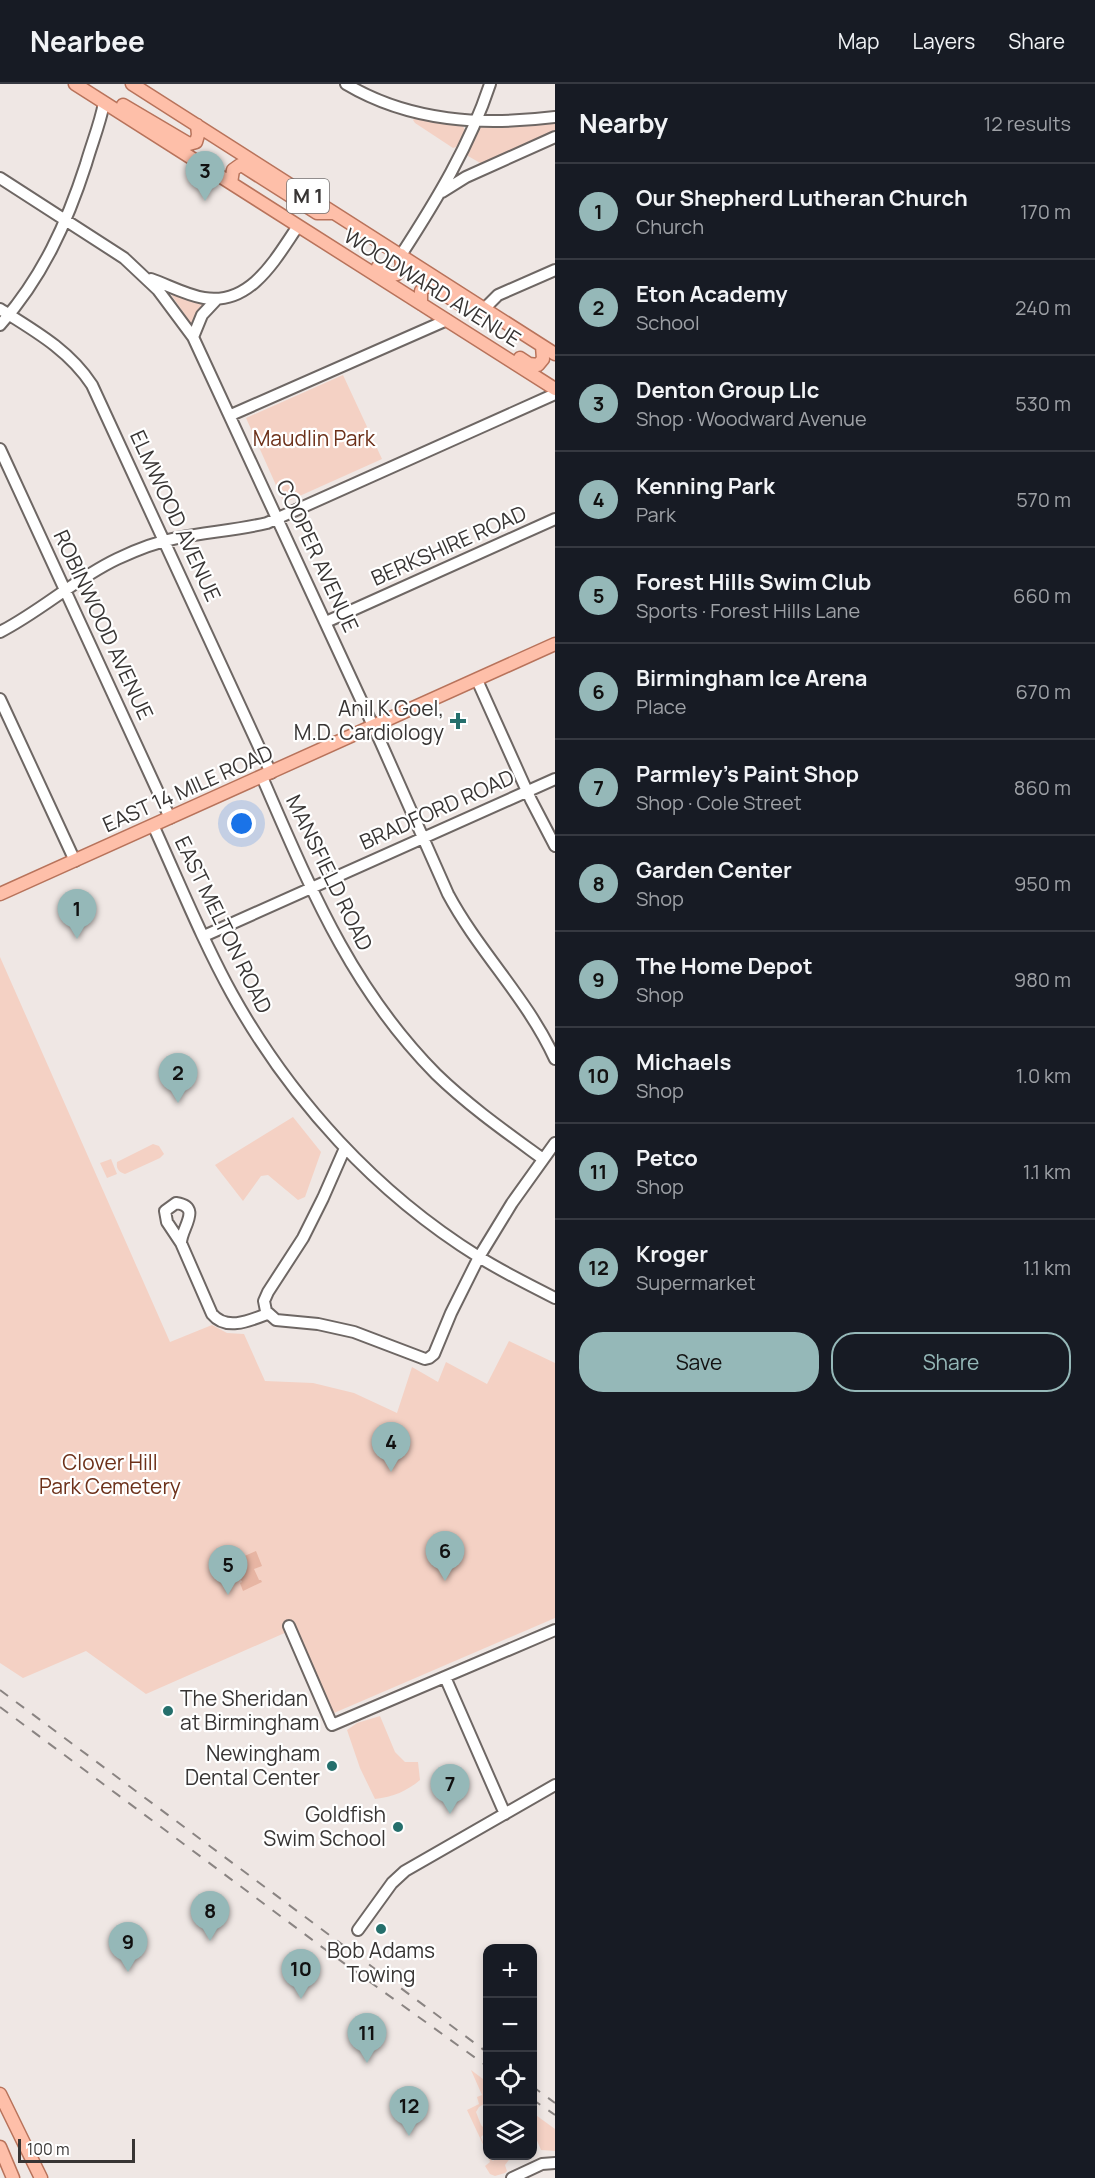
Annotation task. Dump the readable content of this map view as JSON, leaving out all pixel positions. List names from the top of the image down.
{
  "streets": {
    "main road": ["M 1", "WOODWARD AVENUE", "EAST 14 MILE ROAD"],
    "street": [
      "ELMWOOD AVENUE",
      "BERKSHIRE ROAD",
      "COOPER AVENUE",
      "ROBINWOOD AVENUE",
      "BRADFORD ROAD",
      "MANSFIELD ROAD",
      "EAST MELTON ROAD"
    ]
  },
  "crossings": [
    ["ELMWOOD AVENUE", "EAST 14 MILE ROAD"],
    ["ELMWOOD AVENUE", "MANSFIELD ROAD"],
    ["BERKSHIRE ROAD", "COOPER AVENUE"],
    ["COOPER AVENUE", "EAST 14 MILE ROAD"],
    ["COOPER AVENUE", "BRADFORD ROAD"],
    ["ROBINWOOD AVENUE", "EAST 14 MILE ROAD"],
    ["EAST 14 MILE ROAD", "MANSFIELD ROAD"],
    ["EAST 14 MILE ROAD", "EAST MELTON ROAD"],
    ["BRADFORD ROAD", "MANSFIELD ROAD"],
    ["BRADFORD ROAD", "EAST MELTON ROAD"]
  ],
  "parks": ["Maudlin Park", "Clover Hill Park Cemetery"],
  "places": {
    "health": ["Anil K Goel, M.D. Cardiology"],
    "other": [
      "The Sheridan at Birmingham",
      "Newingham Dental Center",
      "Goldfish Swim School",
      "Bob Adams Towing"
    ]
  },
  "scale_bar": "100 m",
  "page": {
    "header": "Nearbee",
    "nav": ["Map", "Layers", "Share"],
    "heading": ["Nearby", "12 results"],
    "pins": [
      "3",
      "1",
      "2",
      "4",
      "6",
      "5",
      "7",
      "8",
      "9",
      "10",
      "11",
      "12"
    ],
    "list": [
      {
        "mark": "1",
        "name": "Our Shepherd Lutheran Church",
        "note": "Church",
        "value": "170 m"
      },
      {
        "mark": "2",
        "name": "Eton Academy",
        "note": "School",
        "value": "240 m"
      },
      {
        "mark": "3",
        "name": "Denton Group Llc",
        "note": "Shop · Woodward Avenue",
        "value": "530 m"
      },
      {
        "mark": "4",
        "name": "Kenning Park",
        "note": "Park",
        "value": "570 m"
      },
      {
        "mark": "5",
        "name": "Forest Hills Swim Club",
        "note": "Sports · Forest Hills Lane",
        "value": "660 m"
      },
      {
        "mark": "6",
        "name": "Birmingham Ice Arena",
        "note": "Place",
        "value": "670 m"
      },
      {
        "mark": "7",
        "name": "Parmley's Paint Shop",
        "note": "Shop · Cole Street",
        "value": "860 m"
      },
      {
        "mark": "8",
        "name": "Garden Center",
        "note": "Shop",
        "value": "950 m"
      },
      {
        "mark": "9",
        "name": "The Home Depot",
        "note": "Shop",
        "value": "980 m"
      },
      {
        "mark": "10",
        "name": "Michaels",
        "note": "Shop",
        "value": "1.0 km"
      },
      {
        "mark": "11",
        "name": "Petco",
        "note": "Shop",
        "value": "1.1 km"
      },
      {
        "mark": "12",
        "name": "Kroger",
        "note": "Supermarket",
        "value": "1.1 km"
      }
    ],
    "buttons": ["Save", "Share"],
    "map_buttons": ["+", "−"],
    "scale": "100 m"
  }
}
